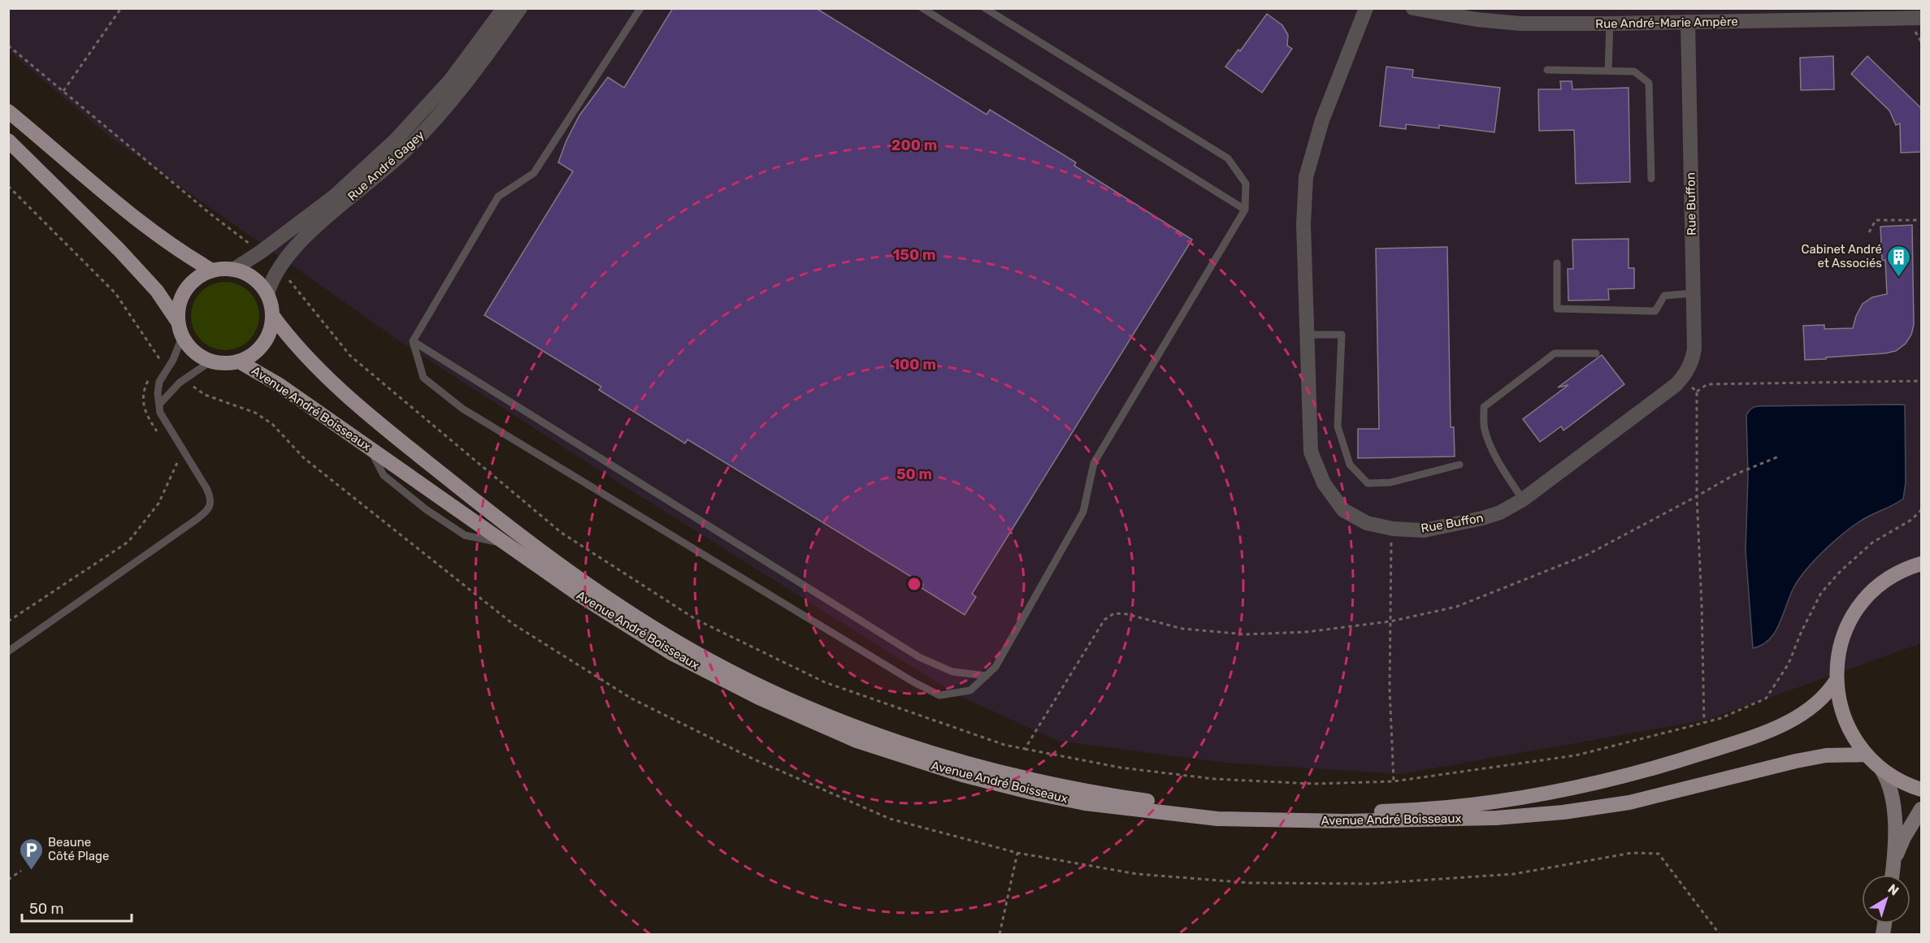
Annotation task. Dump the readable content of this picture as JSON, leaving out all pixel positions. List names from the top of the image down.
{
  "streets": {
    "main road": ["Avenue André Boisseaux"],
    "street": ["Rue André-Marie Ampère", "Rue André Gagey", "Rue Buffon"]
  },
  "crossings": [
    ["Rue André-Marie Ampère", "Rue Buffon"],
    ["Rue André Gagey", "Avenue André Boisseaux"]
  ],
  "places": {
    "building": ["Cabinet André et Associés"],
    "parking": ["Beaune Côté Plage"]
  },
  "scale_bar": "50 m",
  "north": "top right",
  "rings": [
    "200 m",
    "150 m",
    "100 m",
    "50 m"
  ]
}
